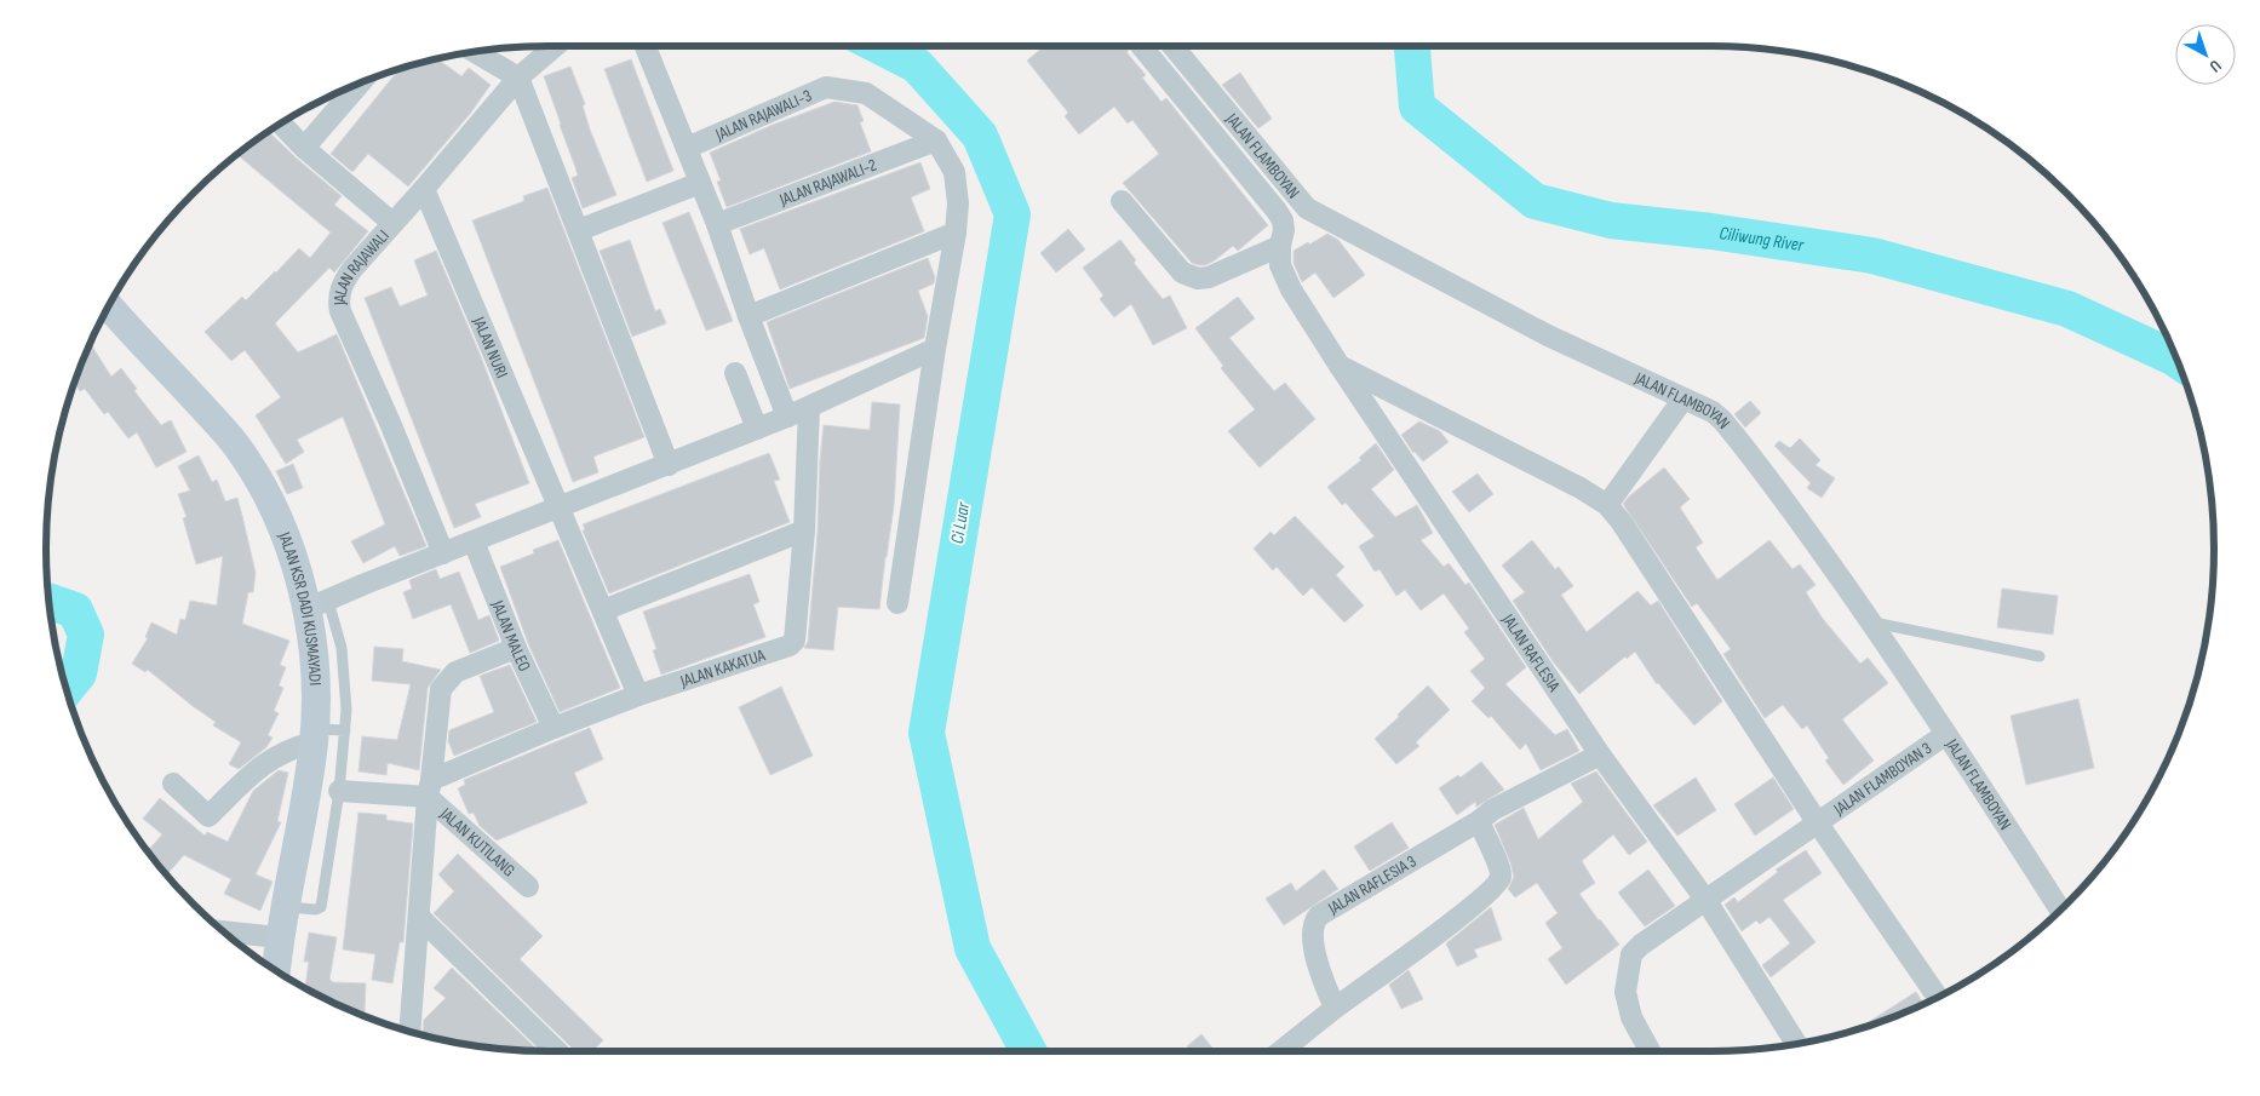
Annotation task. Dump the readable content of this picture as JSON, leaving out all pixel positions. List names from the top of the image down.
{
  "streets": {
    "main road": ["JALAN KSR DADI KUSMAYADI"],
    "street": [
      "JALAN RAJAWALI-3",
      "JALAN FLAMBOYAN",
      "JALAN RAJAWALI-2",
      "JALAN RAJAWALI",
      "JALAN NURI",
      "JALAN MALEO",
      "JALAN RAFLESIA",
      "JALAN KAKATUA",
      "JALAN FLAMBOYAN 3",
      "JALAN KUTILANG",
      "JALAN RAFLESIA 3"
    ]
  },
  "crossings": [
    ["JALAN RAJAWALI-3", "JALAN RAJAWALI-2"],
    ["JALAN FLAMBOYAN", "JALAN FLAMBOYAN 3"],
    ["JALAN RAJAWALI", "JALAN NURI"],
    ["JALAN NURI", "JALAN KAKATUA"],
    ["JALAN MALEO", "JALAN KAKATUA"],
    ["JALAN RAFLESIA", "JALAN FLAMBOYAN 3"],
    ["JALAN KAKATUA", "JALAN KUTILANG"]
  ],
  "water": ["Ciliwung River", "Ci Luar"],
  "north": "bottom right"
}
